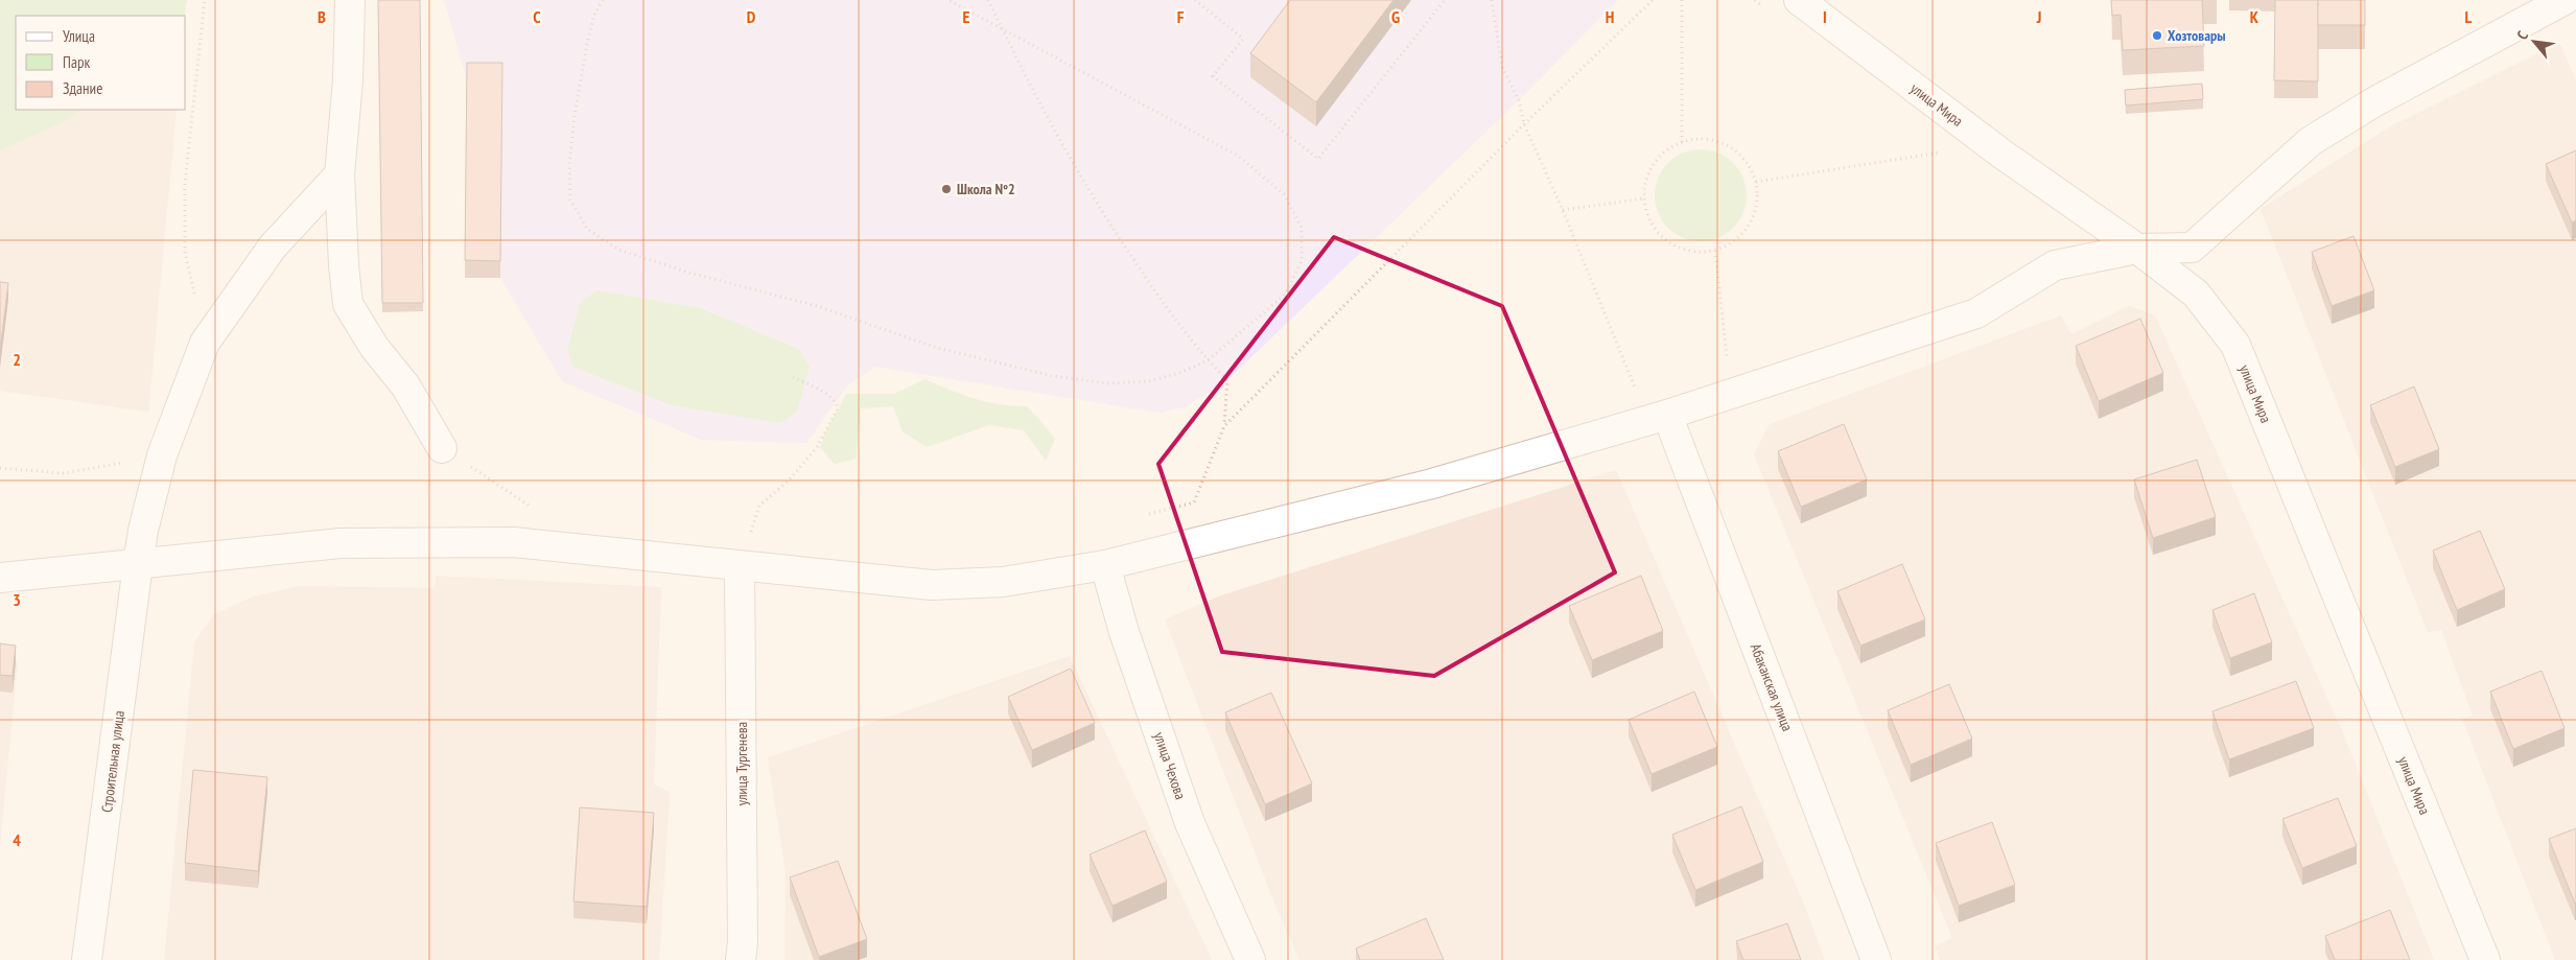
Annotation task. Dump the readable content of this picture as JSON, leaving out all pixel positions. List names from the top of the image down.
{
  "streets": {
    "street": [
      "улица Мира",
      "Абаканская улица",
      "Строительная улица",
      "улица Тургенева",
      "улица Чехова"
    ]
  },
  "places": ["Хозтовары", "Школа N°2"],
  "legend": ["Улица", "Парк", "Здание"],
  "north": "top left",
  "grid": {
    "columns": [
      "B",
      "C",
      "D",
      "E",
      "F",
      "G",
      "H",
      "I",
      "J",
      "K",
      "L"
    ],
    "rows": ["2", "3", "4"]
  }
}
